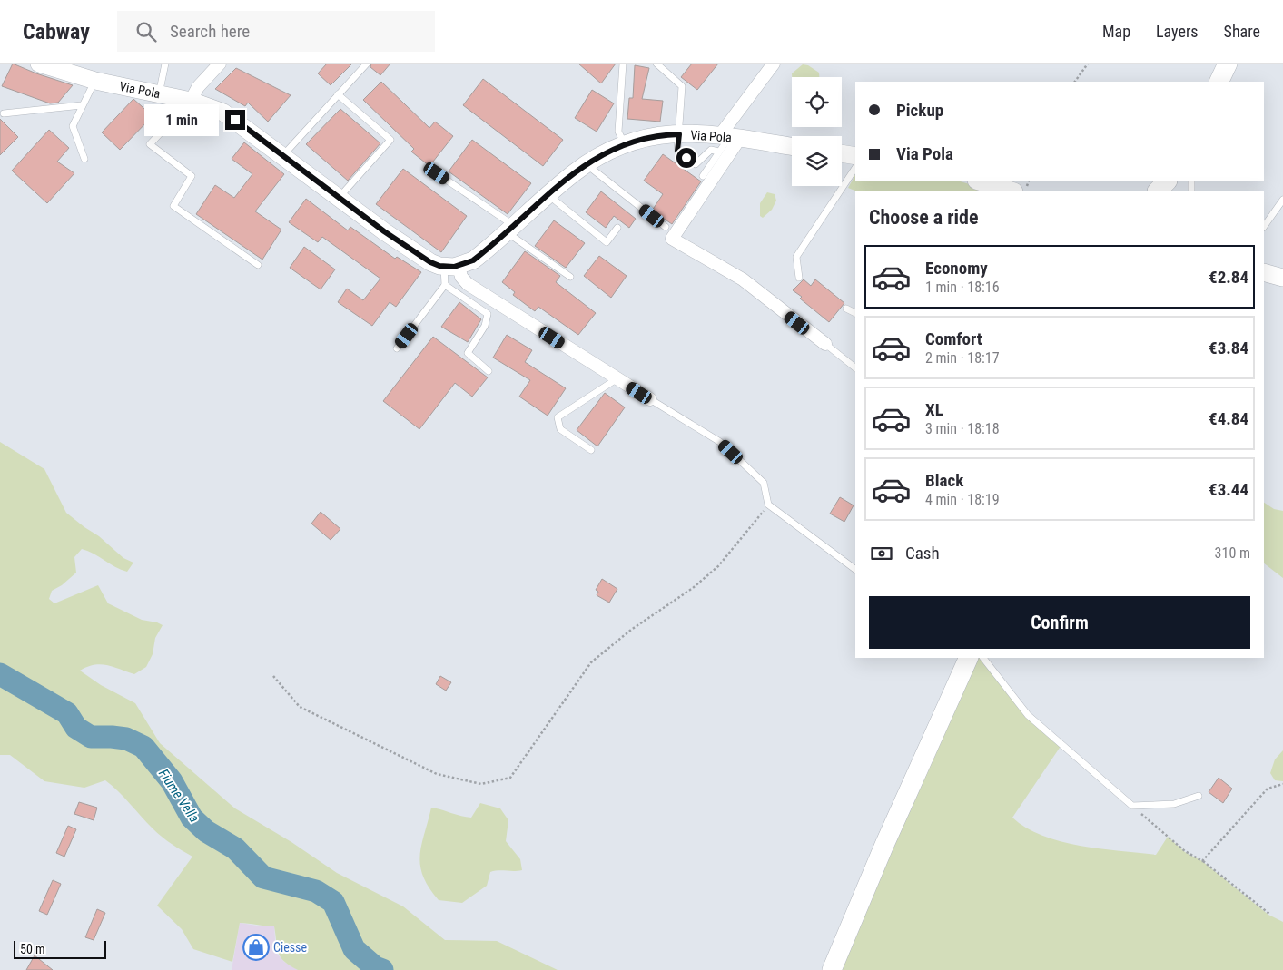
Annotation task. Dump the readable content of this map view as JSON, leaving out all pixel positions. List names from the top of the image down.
{
  "streets": {
    "street": ["Via Pola"]
  },
  "water": ["Fiume Vella"],
  "places": {
    "shop": ["Ciesse"]
  },
  "scale_bar": "50 m",
  "page": {
    "header": "Cabway",
    "search": "Search here",
    "nav": ["Map", "Layers", "Share"],
    "banner": ["Pickup", "Via Pola"],
    "bubble": "1 min",
    "heading": "Choose a ride",
    "list": [
      {
        "name": "Economy",
        "note": "1 min · 18:16",
        "value": "€2.84"
      },
      {
        "name": "Comfort",
        "note": "2 min · 18:17",
        "value": "€3.84"
      },
      {
        "name": "XL",
        "note": "3 min · 18:18",
        "value": "€4.84"
      },
      {
        "name": "Black",
        "note": "4 min · 18:19",
        "value": "€3.44"
      }
    ],
    "pay": ["Cash", "310 m"],
    "buttons": "Confirm",
    "scale": "50 m"
  }
}
